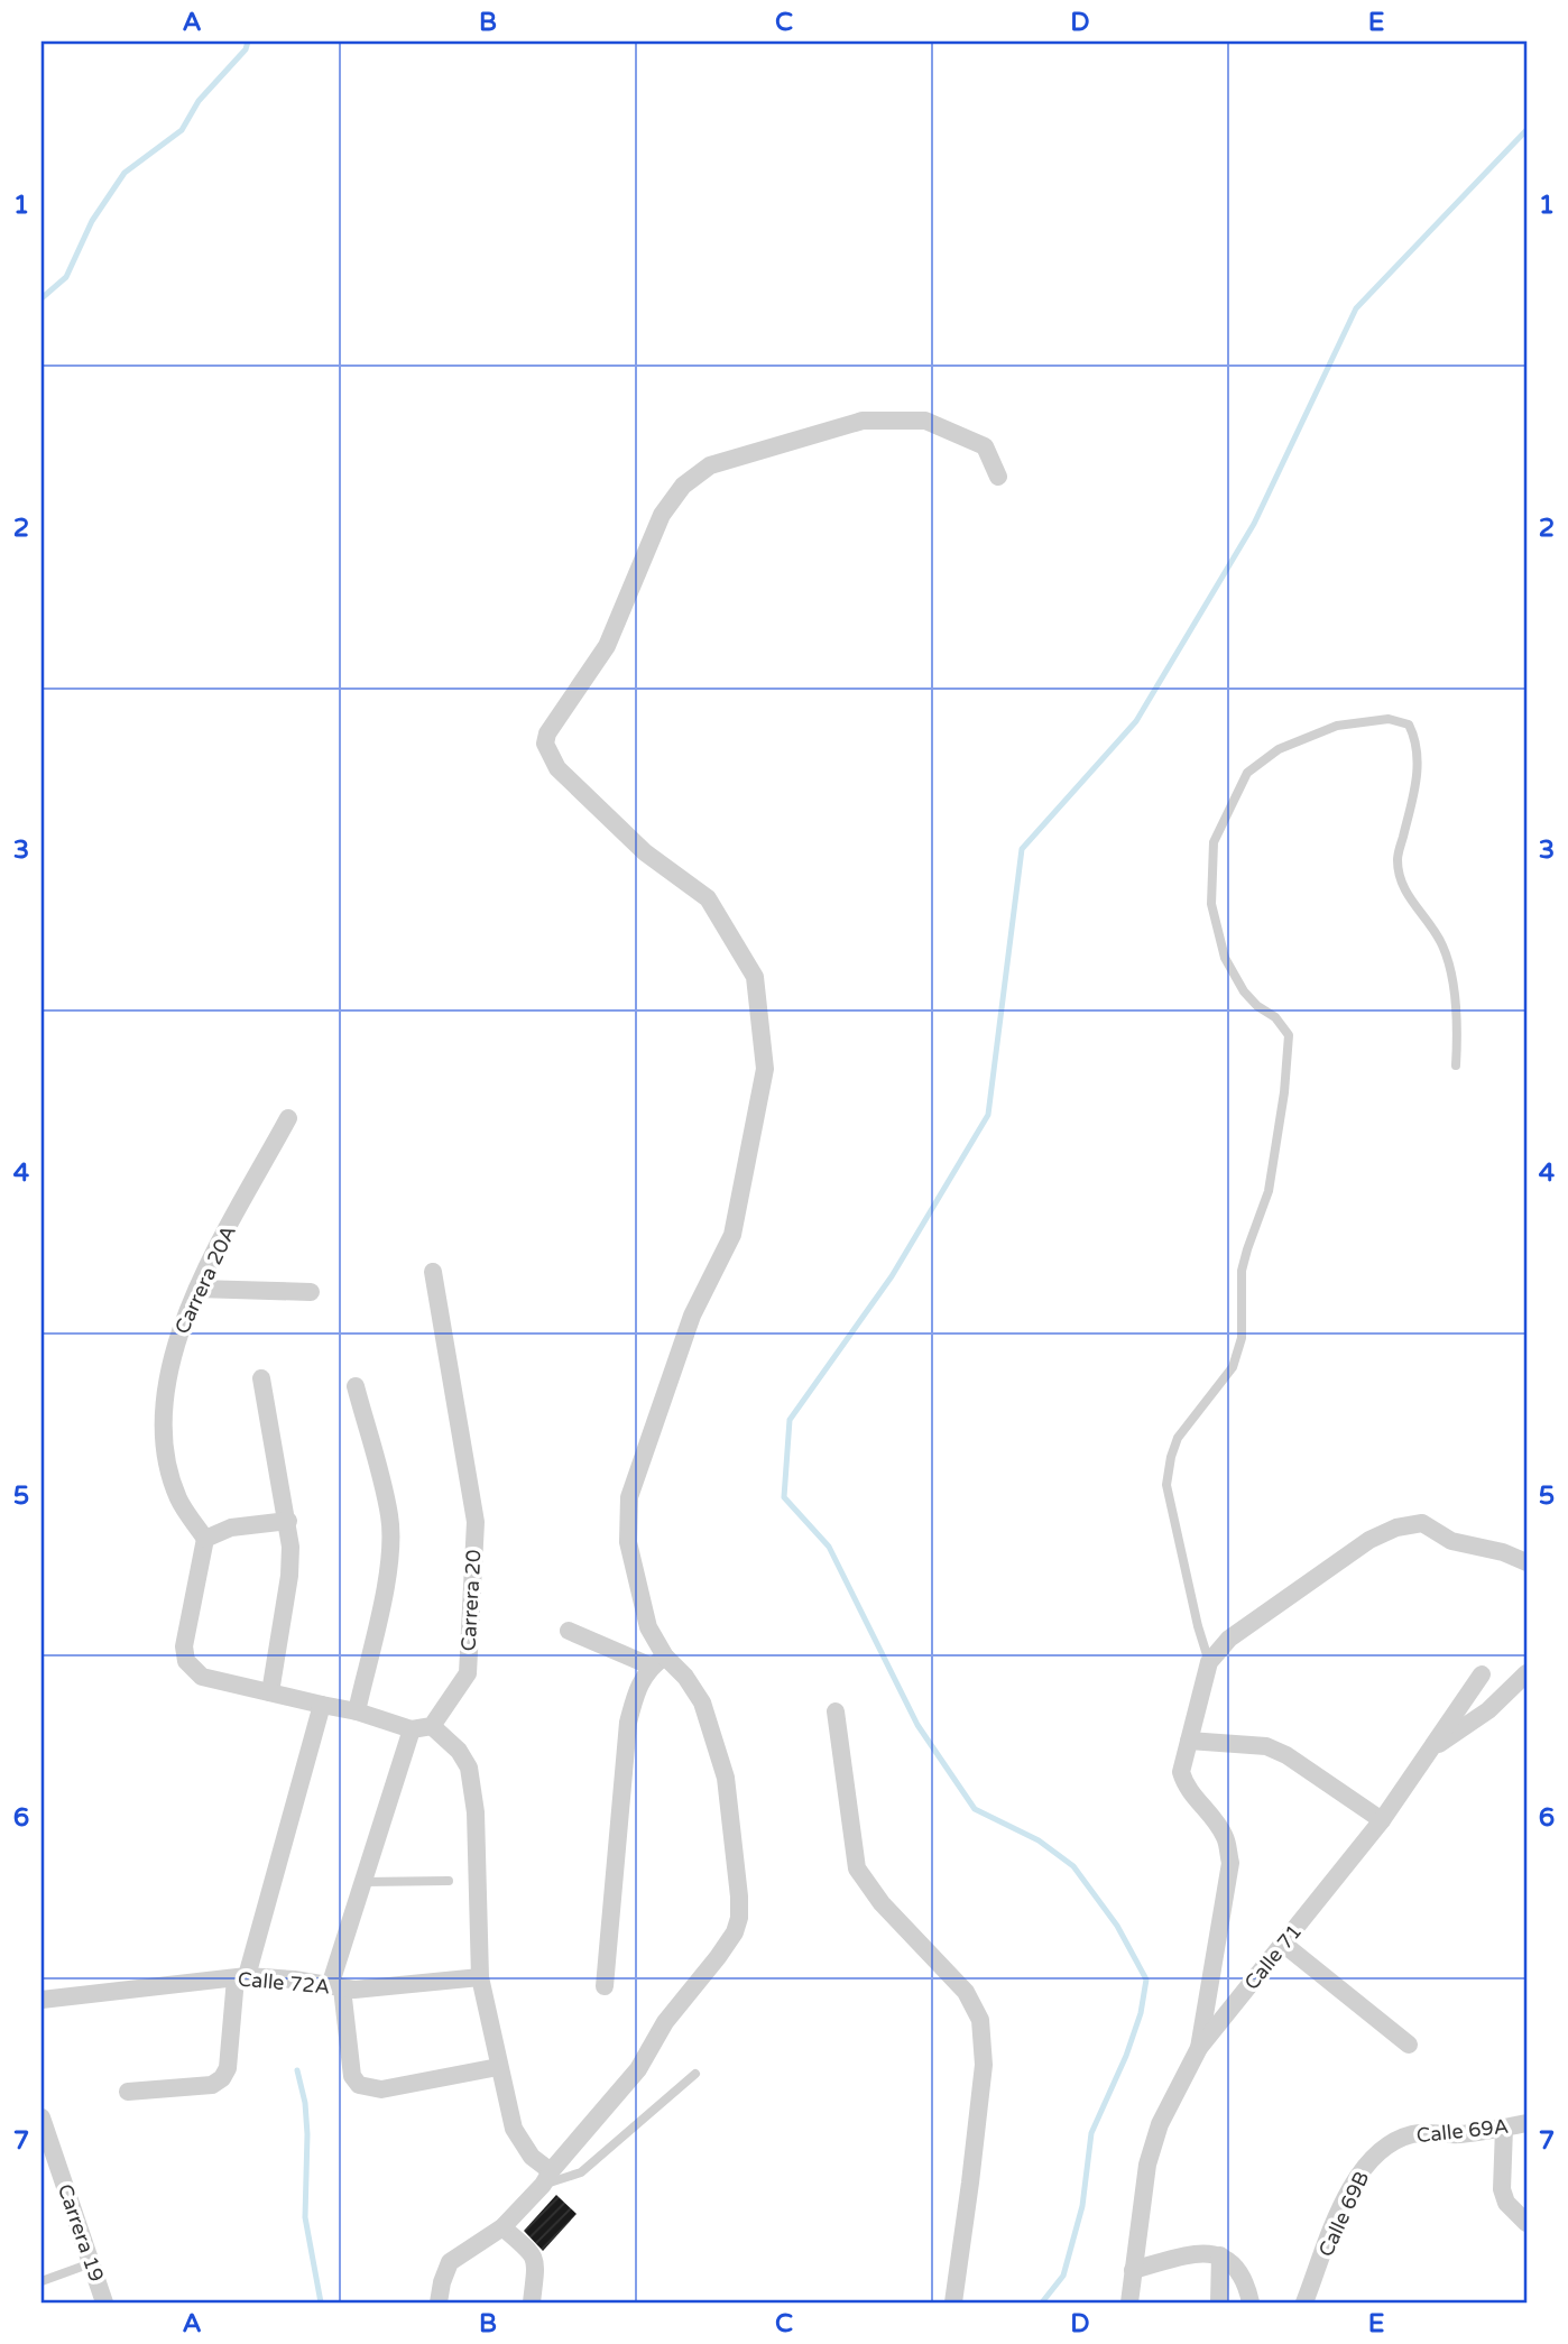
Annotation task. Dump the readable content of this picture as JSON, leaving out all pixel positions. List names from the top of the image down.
{
  "streets": {
    "street": [
      "Carrera 20A",
      "Carrera 20",
      "Calle 71",
      "Calle 72A",
      "Calle 69A",
      "Calle 69B",
      "Carrera 19"
    ]
  },
  "crossings": [
    ["Calle 69A", "Calle 69B"]
  ],
  "grid": {
    "columns": [
      "A",
      "B",
      "C",
      "D",
      "E"
    ],
    "rows": [
      "1",
      "2",
      "3",
      "4",
      "5",
      "6",
      "7"
    ]
  }
}
